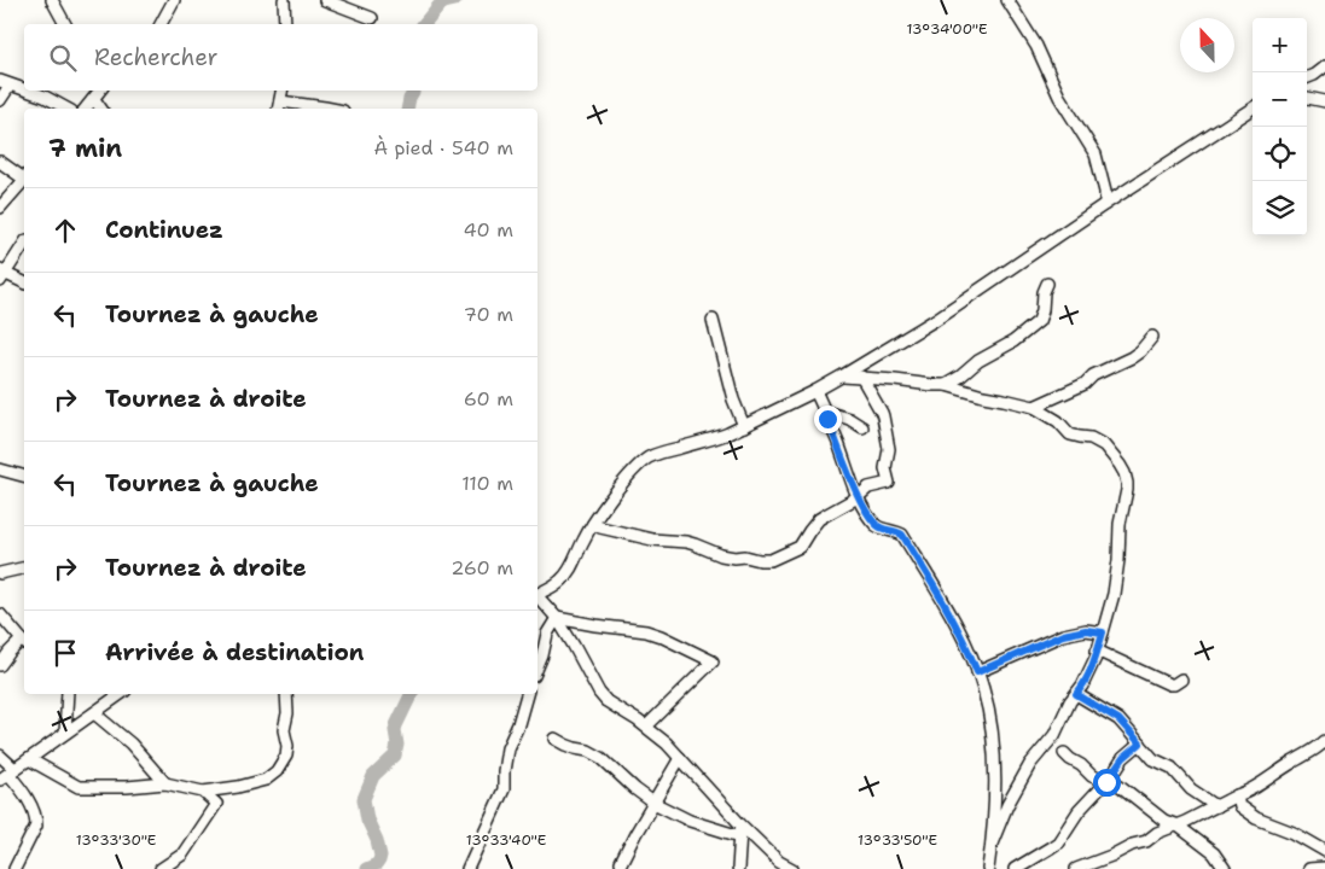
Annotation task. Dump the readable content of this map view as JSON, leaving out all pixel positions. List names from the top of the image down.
{
  "north": "top",
  "page": {
    "map_buttons": ["+", "−"],
    "search": "Rechercher",
    "heading": ["7 min", "À pied · 540 m"],
    "list": [
      ["Continuez", "40 m"],
      ["Tournez à gauche", "70 m"],
      ["Tournez à droite", "60 m"],
      ["Tournez à gauche", "110 m"],
      ["Tournez à droite", "260 m"],
      "Arrivée à destination"
    ]
  },
  "coordinates": [
    "13°34'00\"E",
    "13°33'30\"E",
    "13°33'40\"E",
    "13°33'50\"E"
  ]
}
